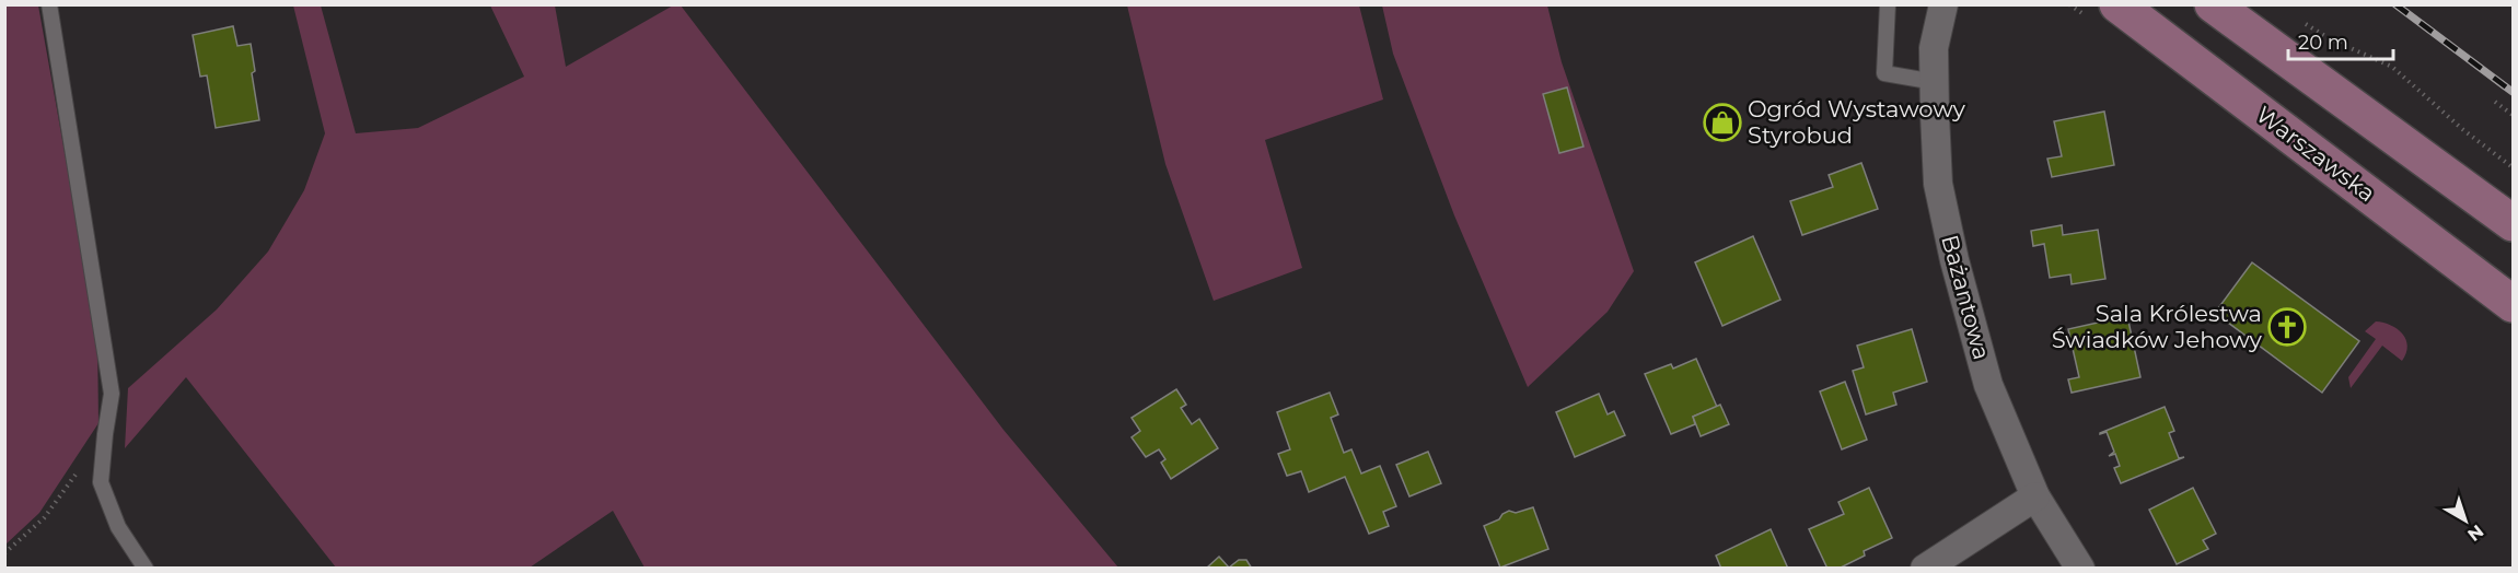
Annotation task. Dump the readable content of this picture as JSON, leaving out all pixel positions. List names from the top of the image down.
{
  "streets": {
    "main road": ["Warszawska"],
    "street": ["Bażantowa"]
  },
  "places": {
    "shop": ["Ogród Wystawowy Styrobud"],
    "church": ["Sala Królestwa Świadków Jehowy"]
  },
  "scale_bar": "20 m",
  "north": "bottom right"
}
